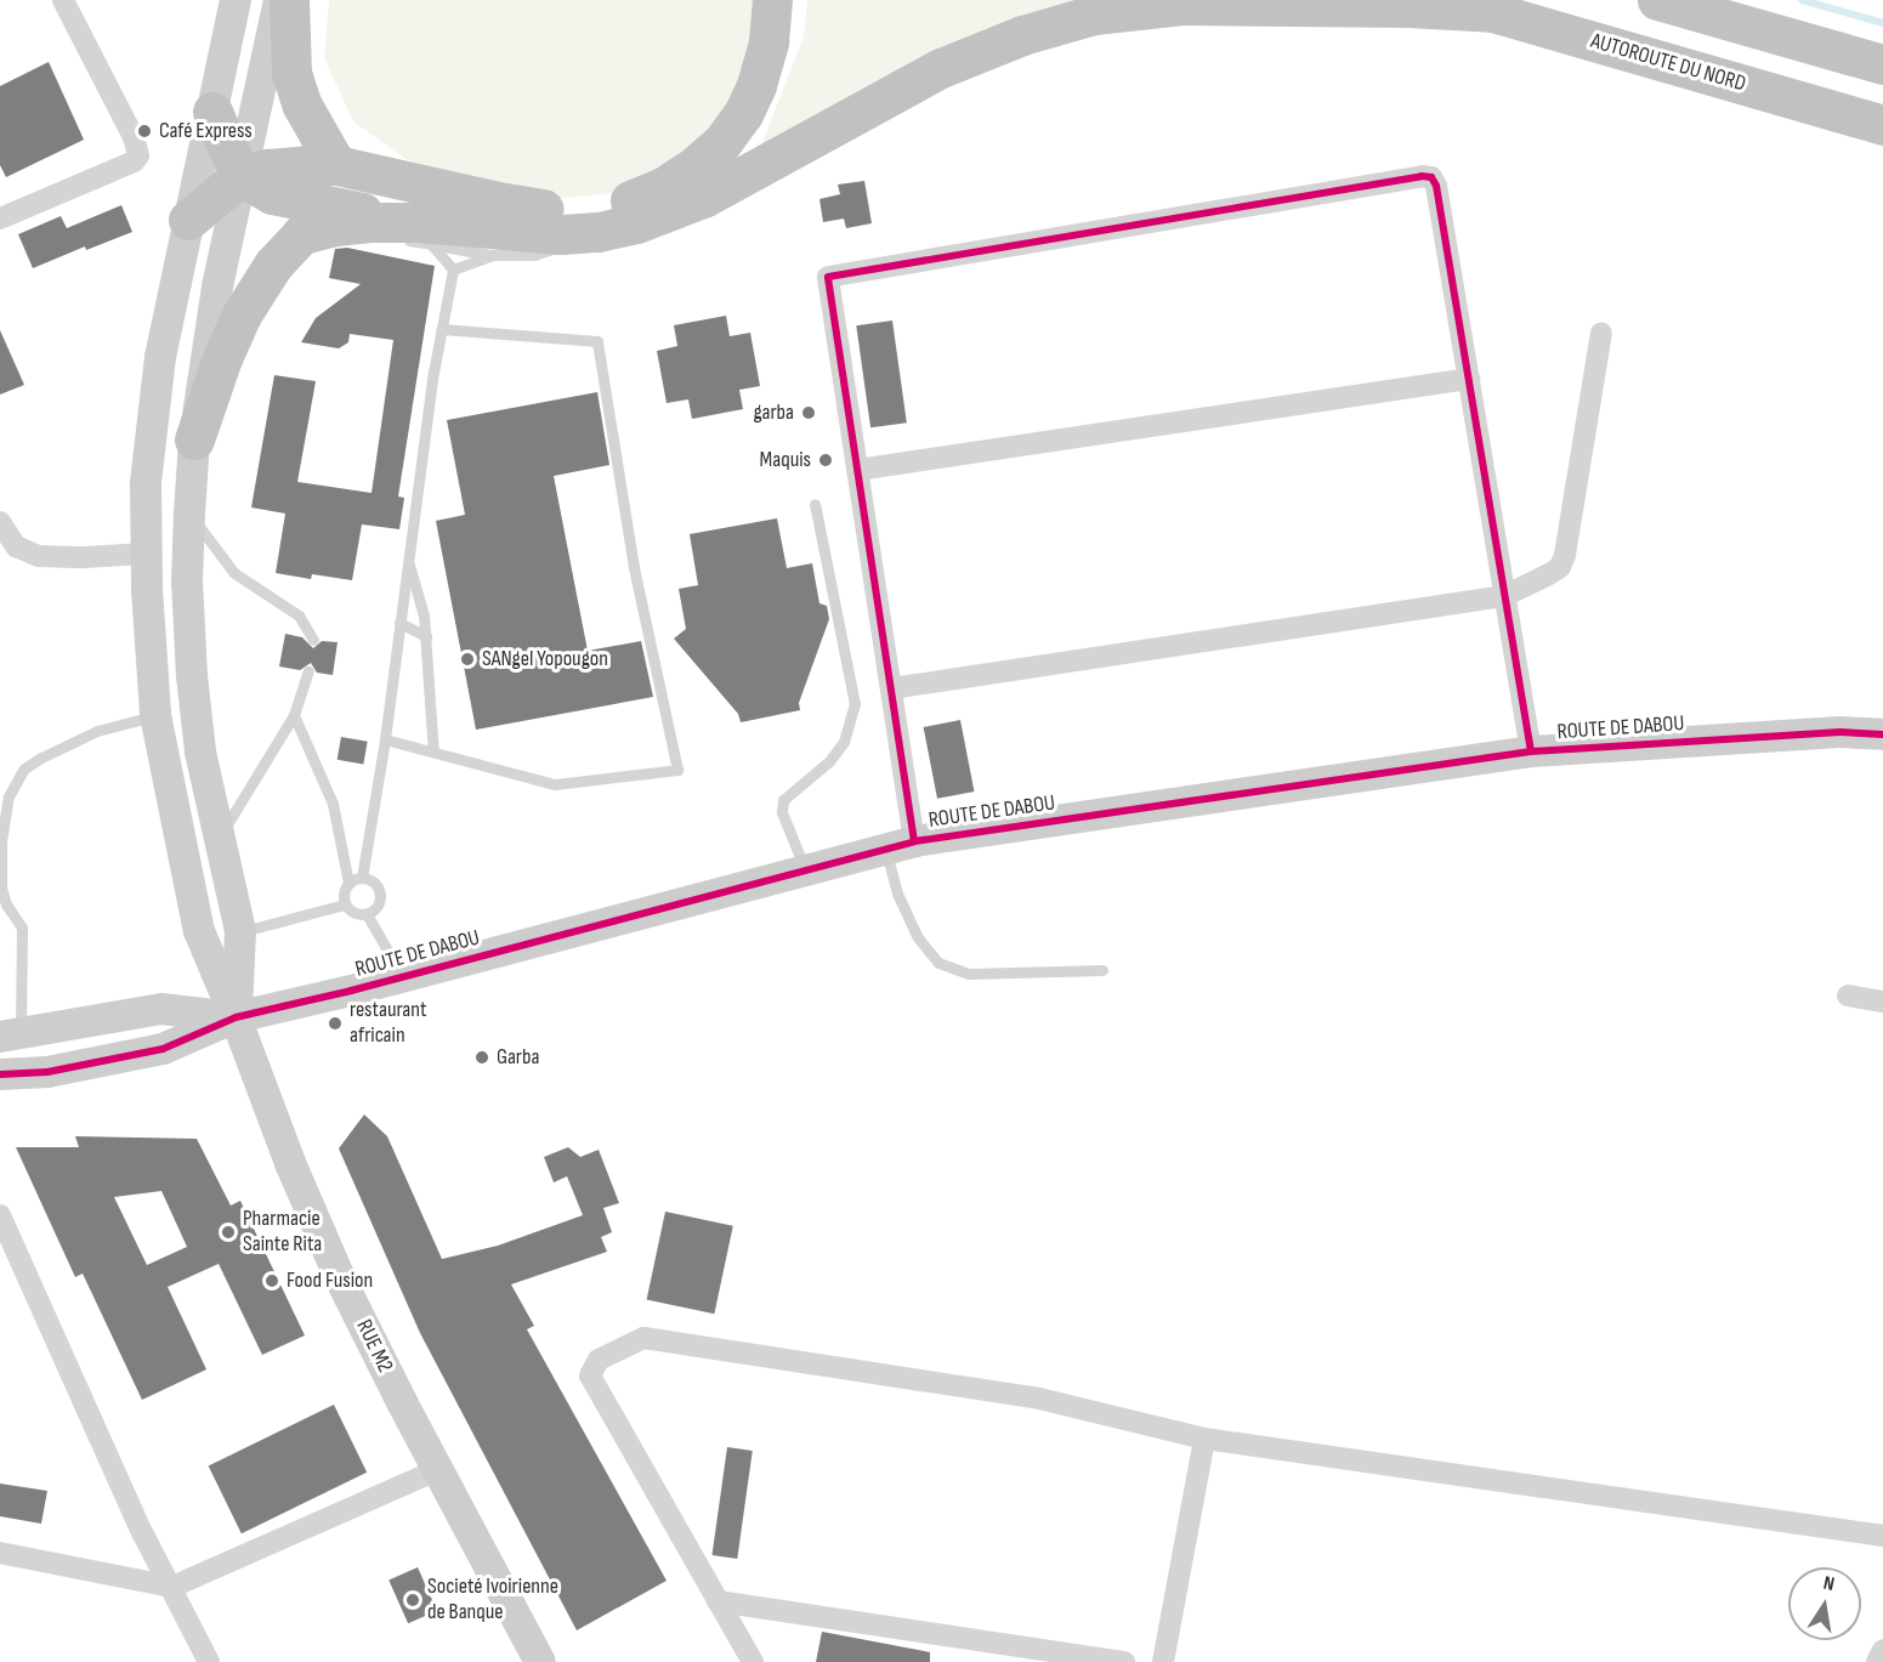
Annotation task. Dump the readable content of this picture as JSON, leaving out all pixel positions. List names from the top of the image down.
{
  "streets": {
    "highway": ["AUTOROUTE DU NORD"],
    "main road": ["ROUTE DE DABOU", "RUE M2"]
  },
  "crossings": [
    ["ROUTE DE DABOU", "RUE M2"]
  ],
  "places": [
    "Café Express",
    "garba",
    "Maquis",
    "SANgel Yopougon",
    "restaurant africain",
    "Garba",
    "Pharmacie Sainte Rita",
    "Food Fusion",
    "Societé Ivoirienne de Banque"
  ],
  "north": "top"
}
